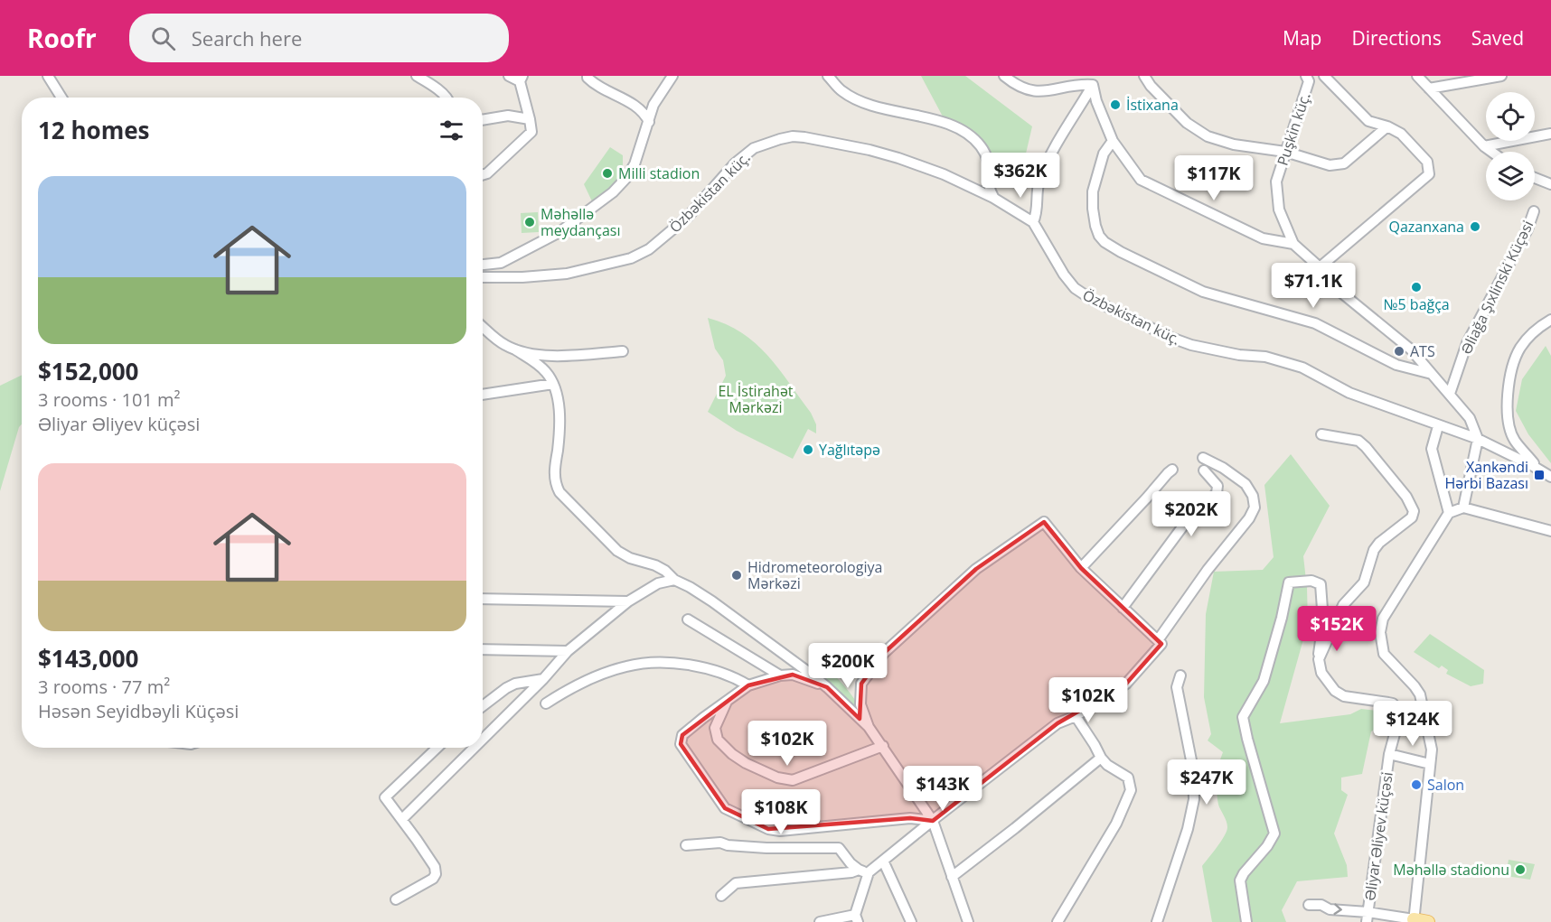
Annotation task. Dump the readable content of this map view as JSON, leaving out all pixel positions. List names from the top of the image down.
{
  "streets": {
    "street": [
      "Puşkin küç.",
      "Özbəkistan küç.",
      "Əliağa Şıxlinski Küçəsi",
      "Əliyar Əliyev küçəsi"
    ]
  },
  "parks": ["EL İstirahət Mərkəzi"],
  "places": {
    "other": [
      "İstixana",
      "Milli stadion",
      "Məhəllə meydançası",
      "Qazanxana",
      "№5 bağça",
      "ATS",
      "Yağlıtəpə",
      "Hidrometeorologiya Mərkəzi",
      "Salon",
      "Məhəllə stadionu"
    ],
    "transit": ["Xankəndi Hərbi Bazası"]
  },
  "page": {
    "header": "Roofr",
    "search": "Search here",
    "nav": ["Map", "Directions", "Saved"],
    "heading": "12 homes",
    "price": [
      "$362K",
      "$117K",
      "$71.1K",
      "$202K",
      "$152K",
      "$200K",
      "$102K",
      "$124K",
      "$102K",
      "$247K",
      "$143K",
      "$108K"
    ],
    "list": [
      {
        "name": "$152,000",
        "note": "3 rooms · 101 m² · Əliyar Əliyev küçəsi"
      },
      {
        "name": "$143,000",
        "note": "3 rooms · 77 m² · Həsən Seyidbəyli Küçəsi"
      }
    ]
  }
}
